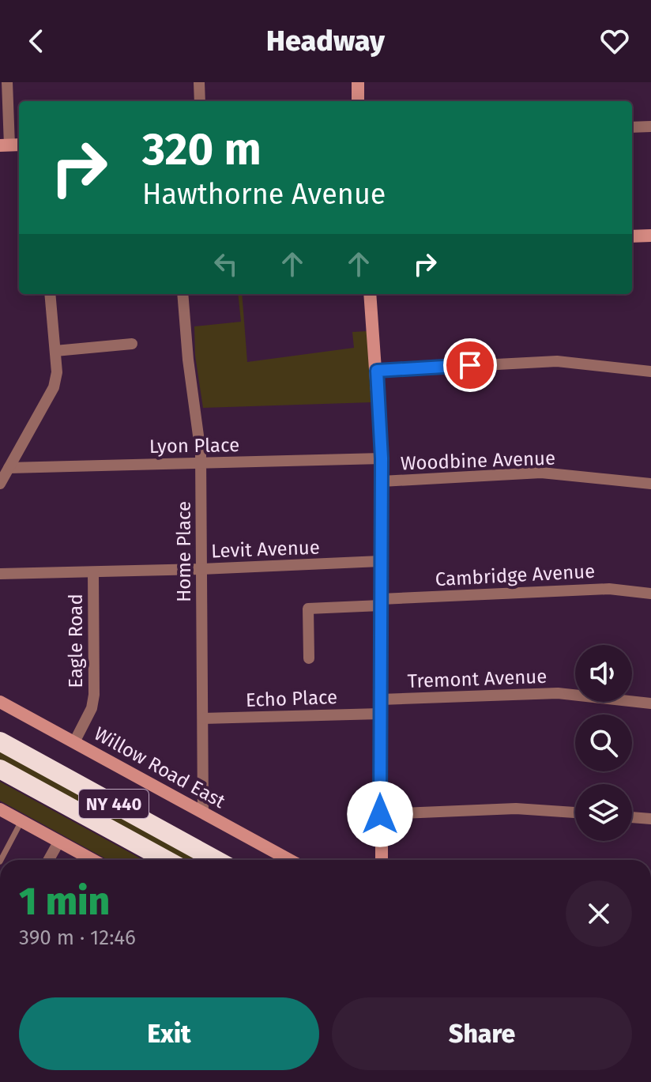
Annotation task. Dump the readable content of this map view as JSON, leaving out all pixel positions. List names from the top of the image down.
{
  "streets": {
    "highway": ["NY 440"],
    "street": [
      "Lyon Place",
      "Woodbine Avenue",
      "Levit Avenue",
      "Home Place",
      "Cambridge Avenue",
      "Eagle Road",
      "Tremont Avenue",
      "Echo Place",
      "Willow Road East"
    ]
  },
  "crossings": [
    ["Lyon Place", "Home Place"],
    ["Levit Avenue", "Home Place"],
    ["Levit Avenue", "Eagle Road"],
    ["Home Place", "Echo Place"],
    ["Home Place", "Willow Road East"],
    ["Eagle Road", "Willow Road East"]
  ],
  "page": {
    "header": "Headway",
    "turn": ["320 m", "Hawthorne Avenue"],
    "heading": ["1 min", "390 m · 12:46"],
    "buttons": ["Exit", "Share"]
  }
}
